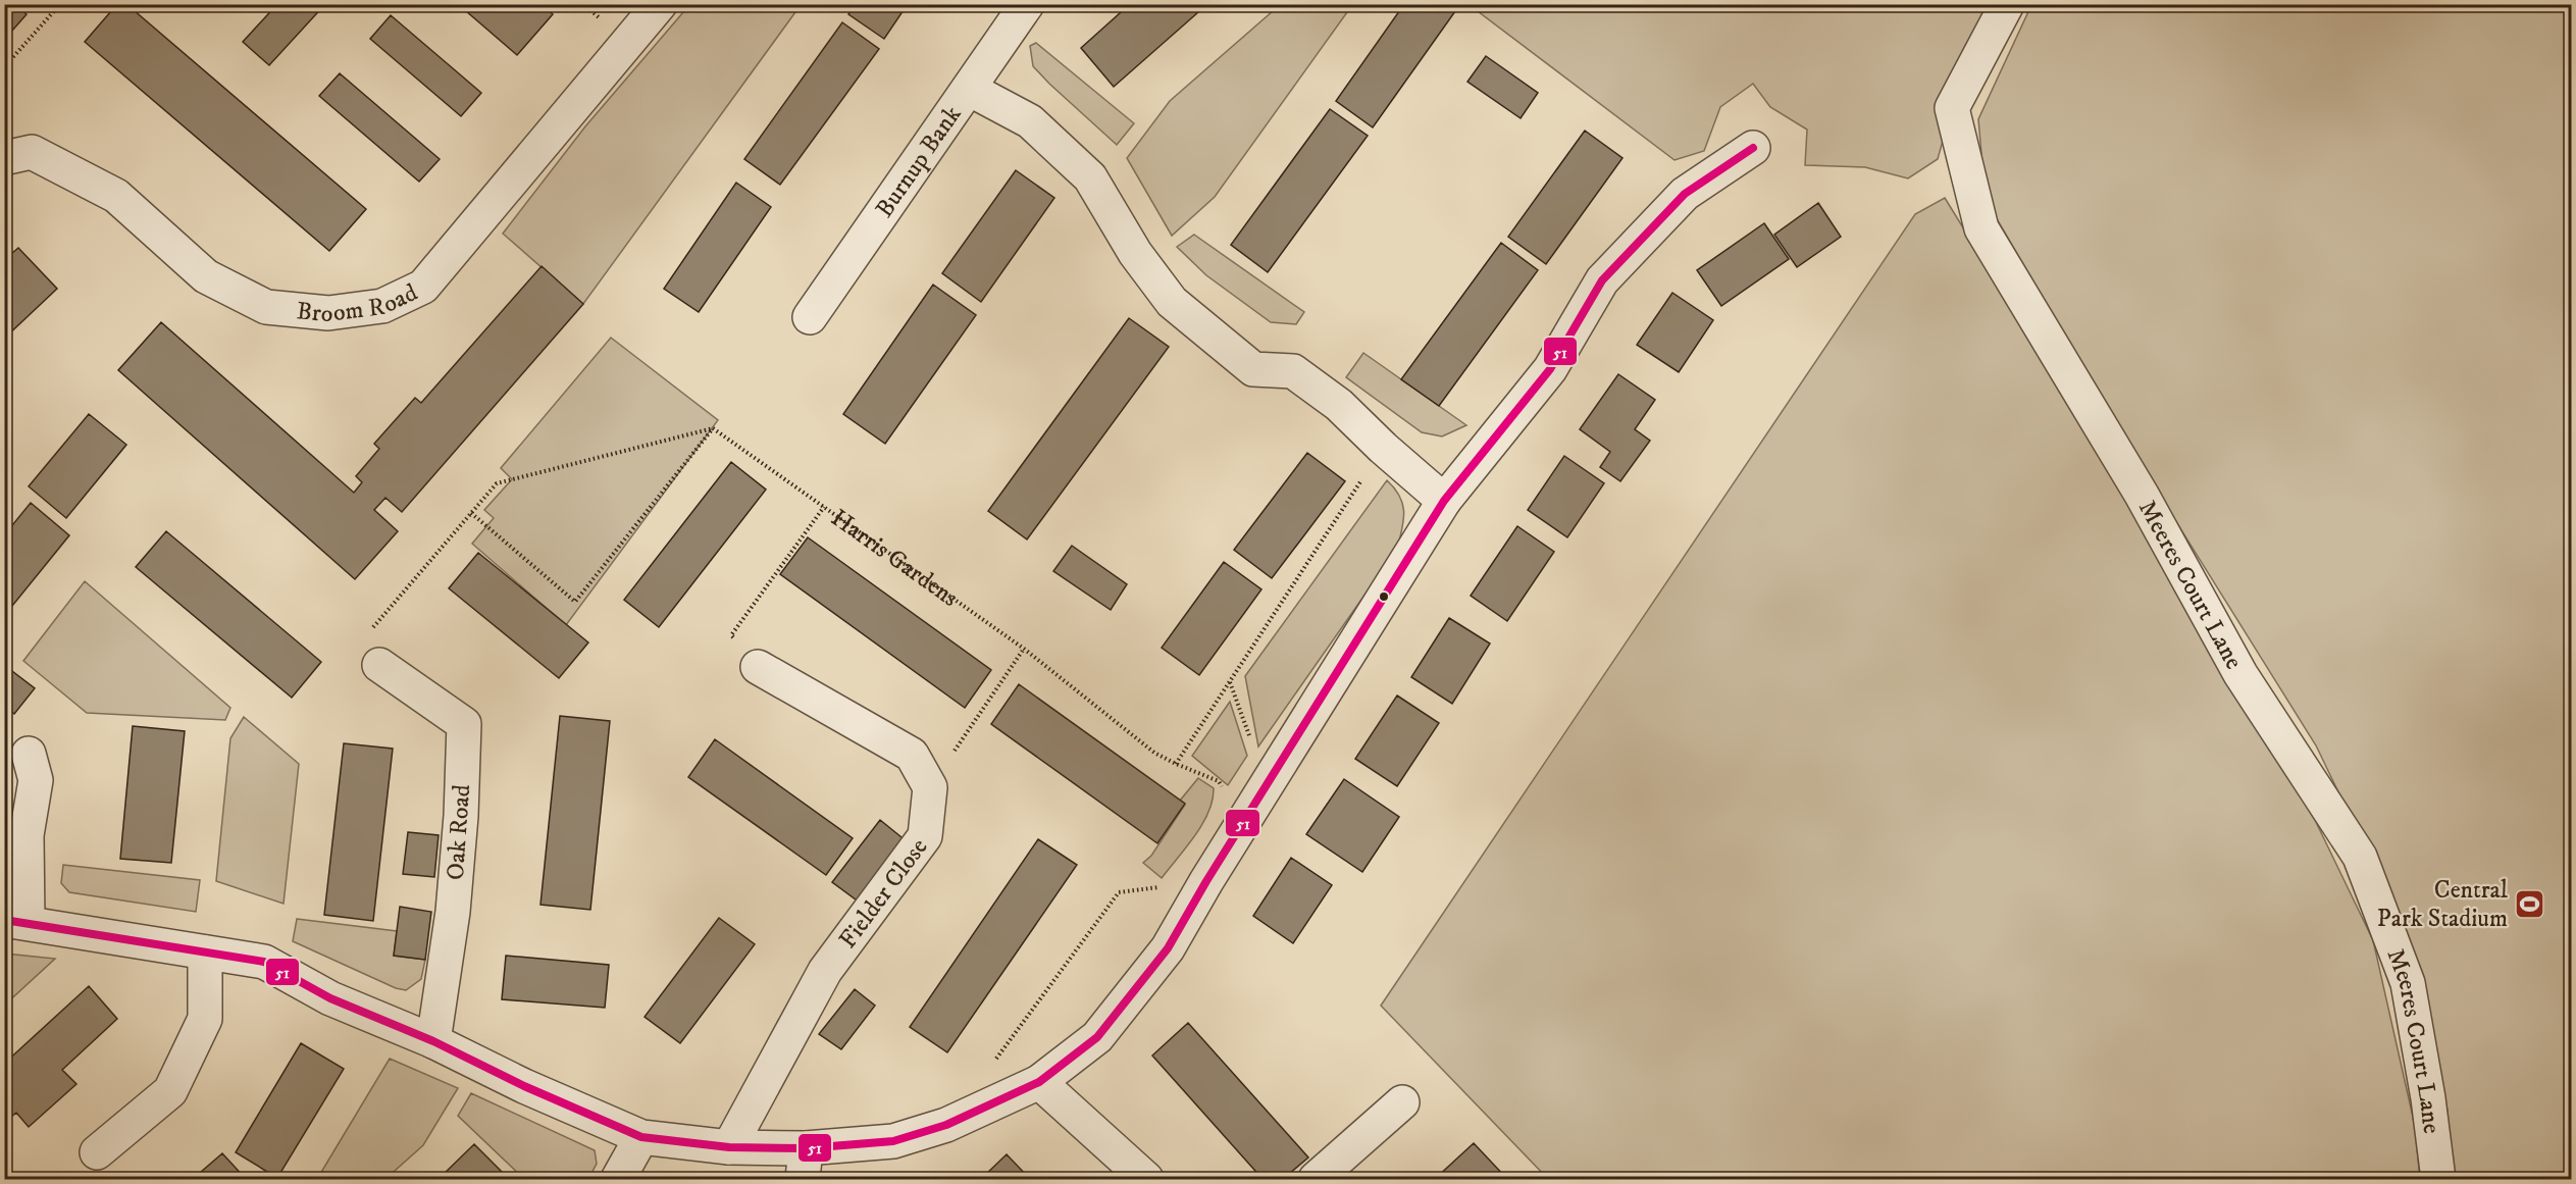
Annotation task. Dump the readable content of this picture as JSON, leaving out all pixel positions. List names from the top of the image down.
{
  "streets": {
    "street": [
      "Burnup Bank",
      "Broom Road",
      "Meeres Court Lane",
      "Oak Road",
      "Fielder Close"
    ],
    "path": ["Harris Gardens"]
  },
  "places": {
    "sports": ["Central Park Stadium"]
  },
  "lines": ["transit line 51"]
}
